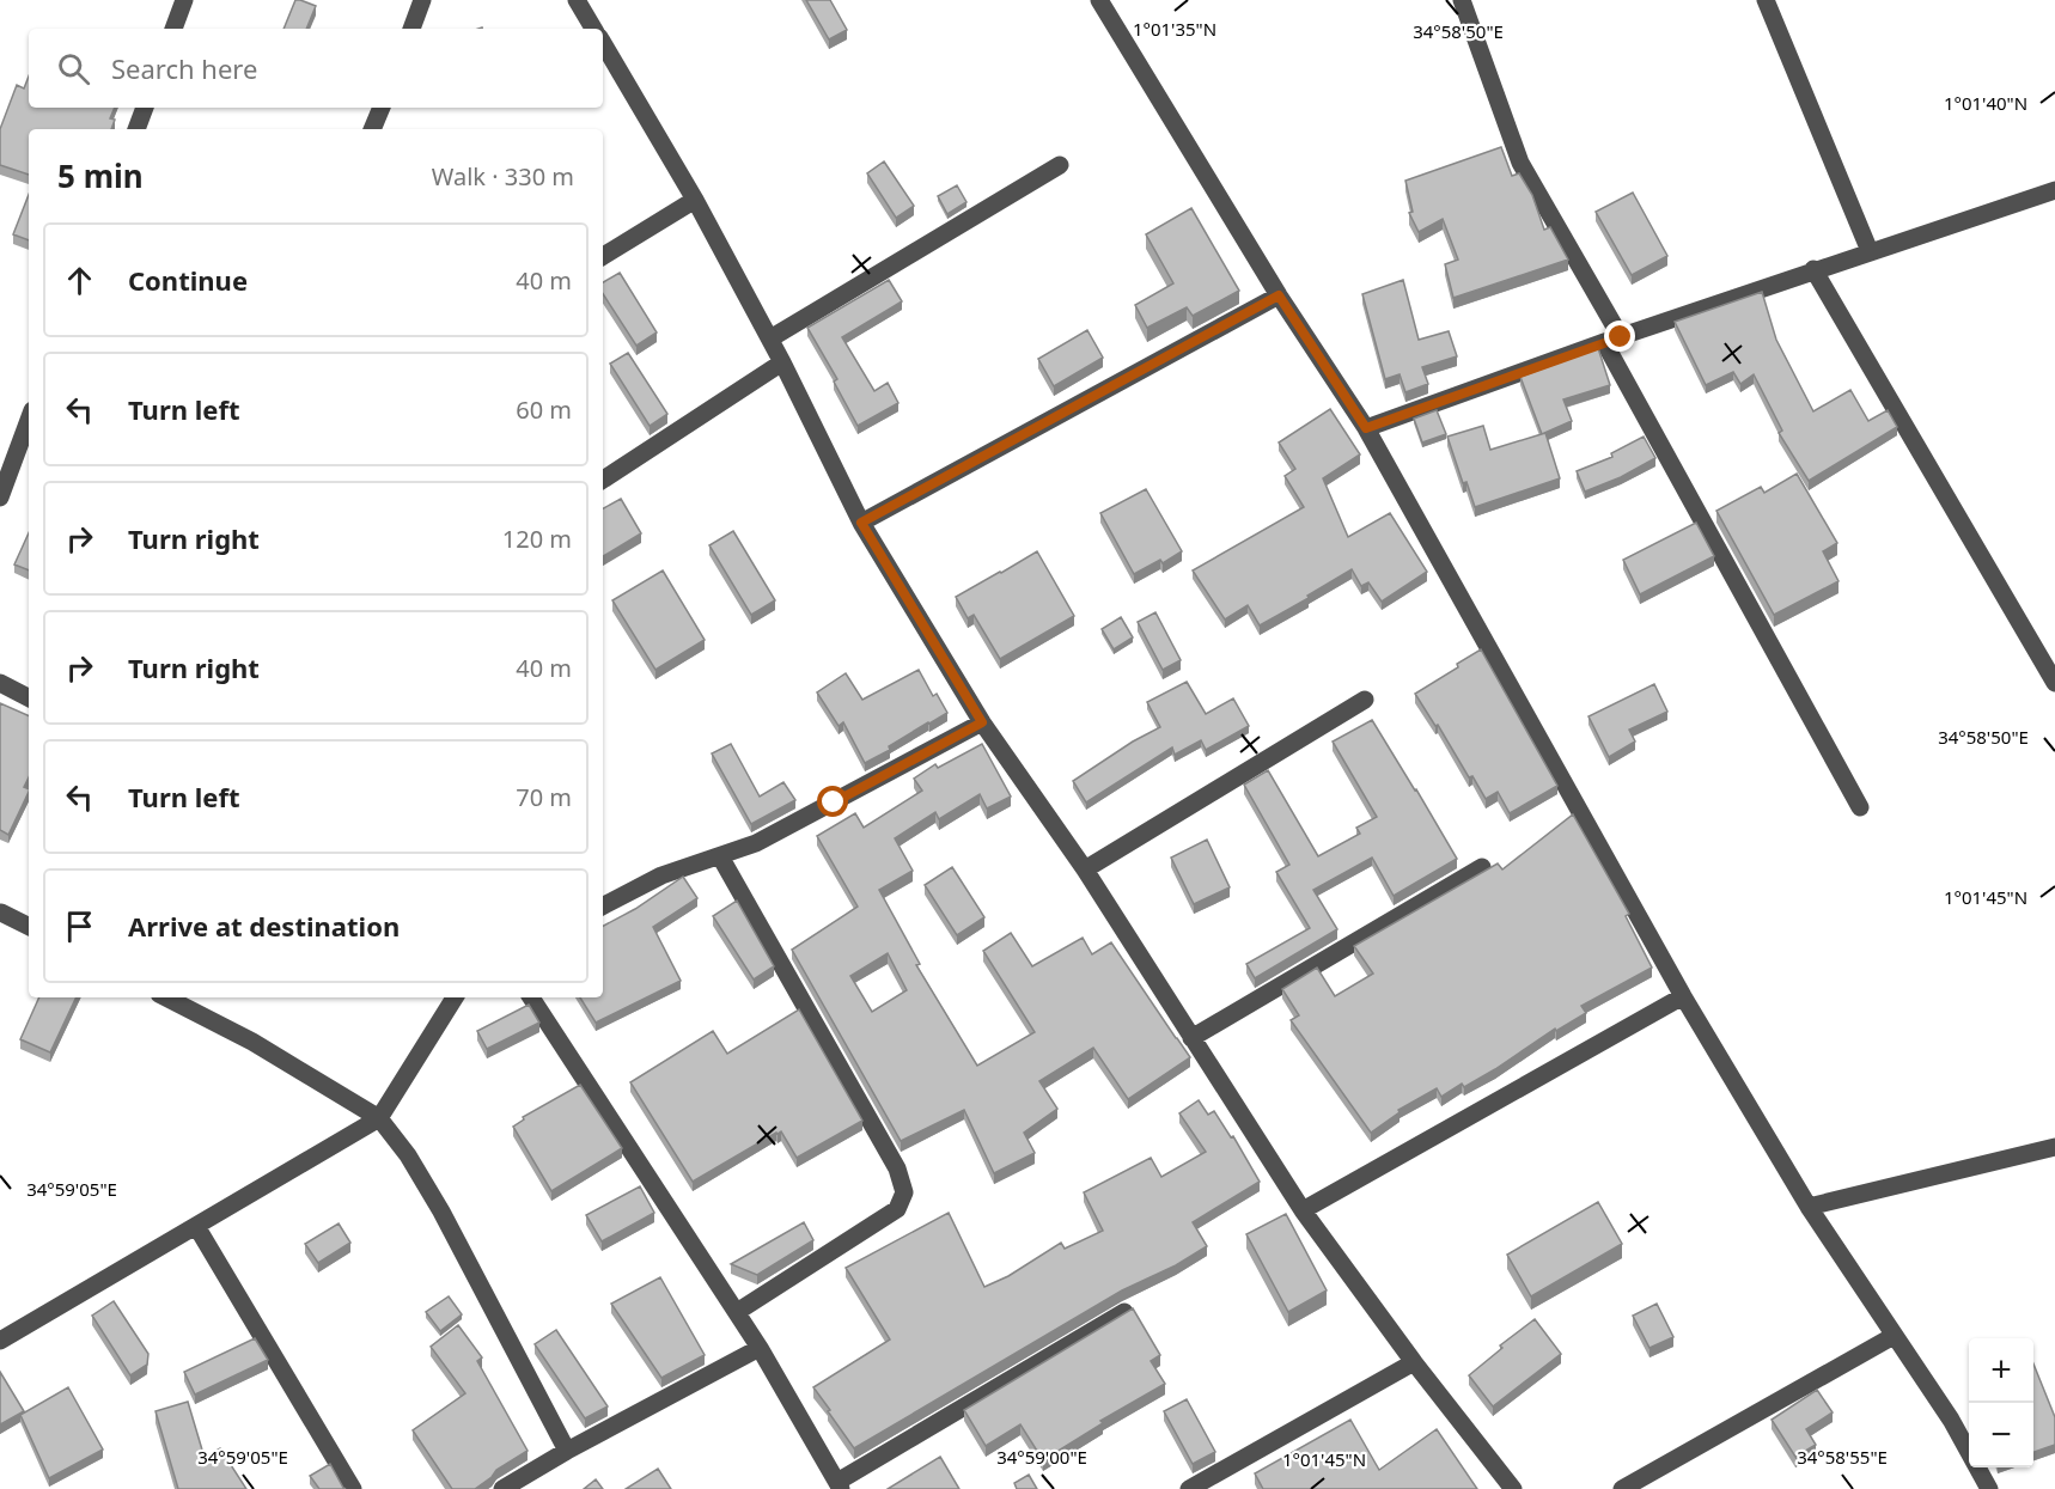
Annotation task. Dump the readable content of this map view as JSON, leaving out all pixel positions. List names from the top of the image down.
{
  "page": {
    "search": "Search here",
    "heading": ["5 min", "Walk · 330 m"],
    "list": [
      ["Continue", "40 m"],
      ["Turn left", "60 m"],
      ["Turn right", "120 m"],
      ["Turn right", "40 m"],
      ["Turn left", "70 m"],
      "Arrive at destination"
    ],
    "map_buttons": ["+", "−"]
  },
  "coordinates": [
    "1°01'35\"N",
    "34°58'50\"E",
    "1°01'40\"N",
    "1°01'45\"N",
    "34°59'05\"E",
    "34°59'00\"E",
    "34°58'55\"E"
  ]
}
